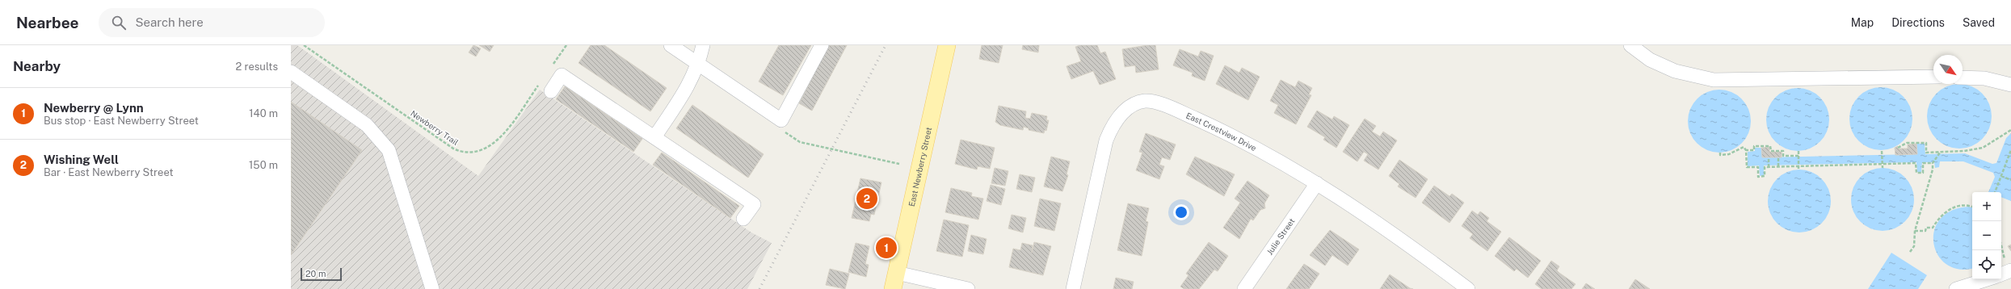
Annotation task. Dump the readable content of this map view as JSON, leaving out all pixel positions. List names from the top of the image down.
{
  "streets": {
    "main road": ["East Newberry Street"],
    "street": ["East Crestview Drive", "Julie Street"],
    "path": ["Newberry Trail"]
  },
  "crossings": [
    ["East Crestview Drive", "Julie Street"]
  ],
  "scale_bar": "20 m",
  "north": "bottom right",
  "page": {
    "header": "Nearbee",
    "search": "Search here",
    "nav": ["Map", "Directions", "Saved"],
    "heading": ["Nearby", "2 results"],
    "list": [
      {
        "mark": "1",
        "name": "Newberry @ Lynn",
        "note": "Bus stop · East Newberry Street",
        "value": "140 m"
      },
      {
        "mark": "2",
        "name": "Wishing Well",
        "note": "Bar · East Newberry Street",
        "value": "150 m"
      }
    ],
    "pins": ["2", "1"],
    "map_buttons": ["+", "−"],
    "scale": "20 m"
  }
}
